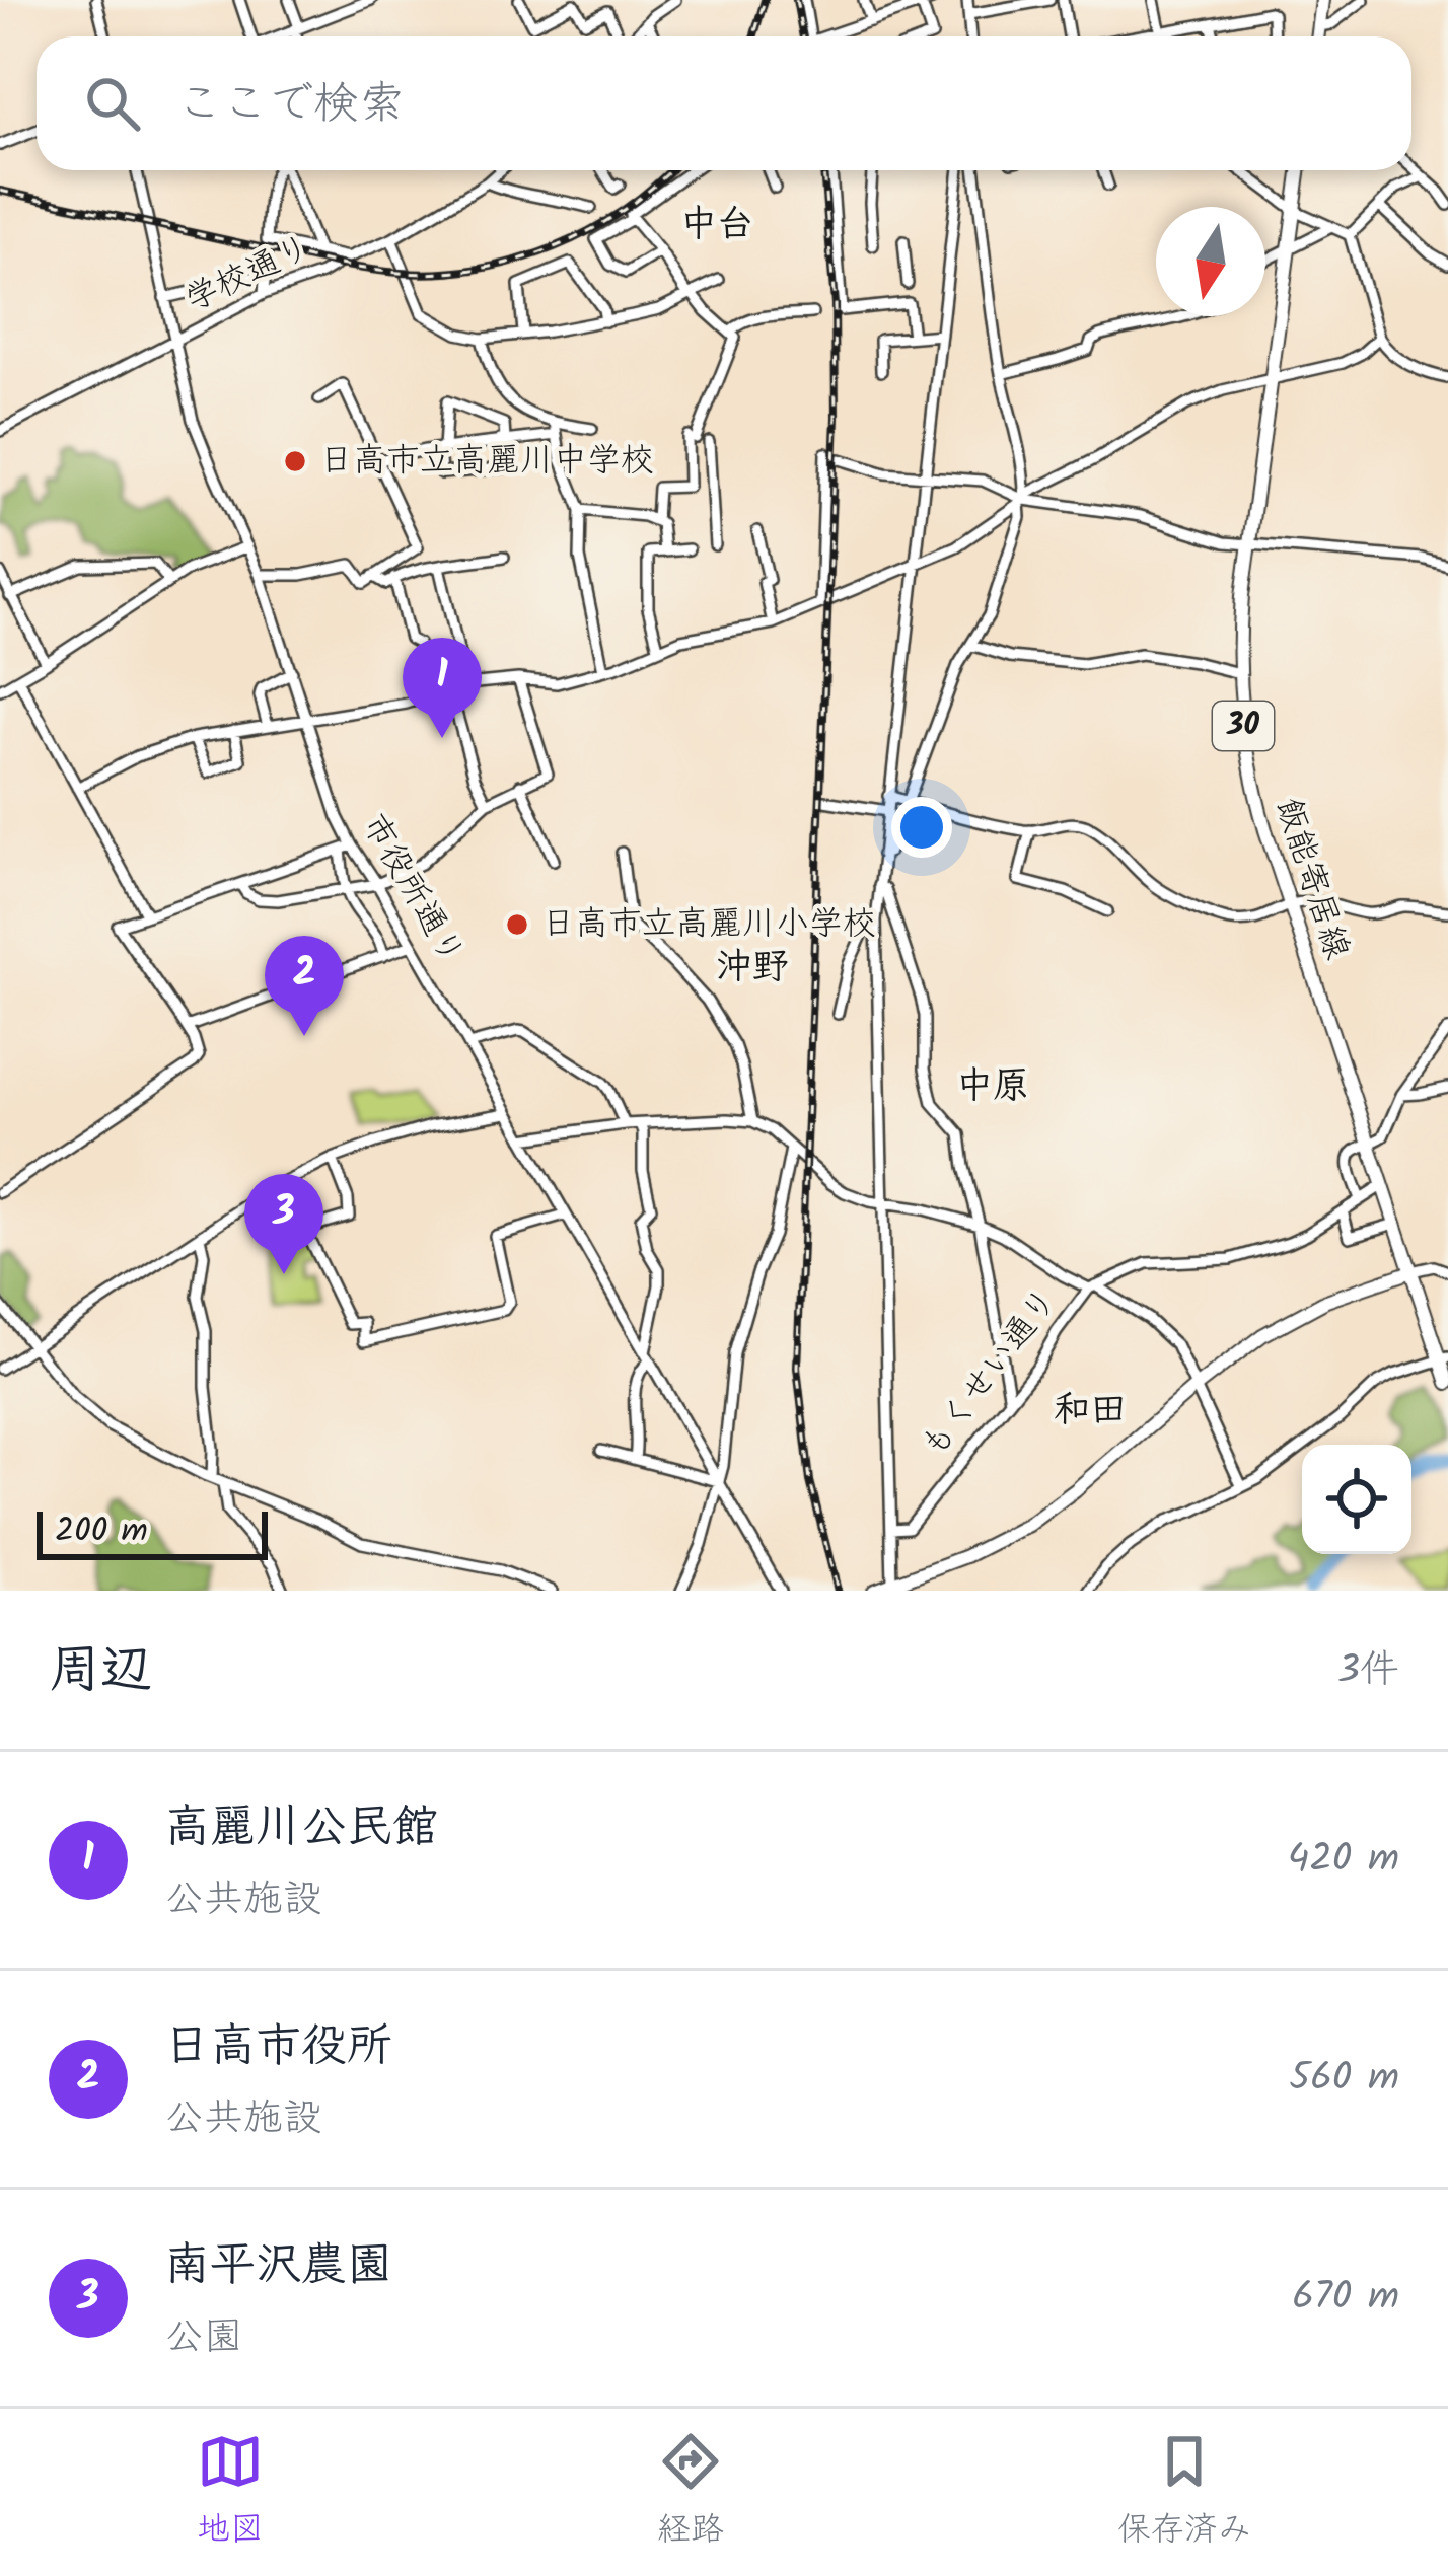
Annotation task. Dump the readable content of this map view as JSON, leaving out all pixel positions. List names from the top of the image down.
{
  "streets": {
    "main road": ["30", "飯能寄居線"],
    "street": ["学校通り", "市役所通り", "もくせい通り"]
  },
  "crossings": [
    ["学校通り", "市役所通り"],
    ["飯能寄居線", "もくせい通り"]
  ],
  "districts": [
    "中台",
    "沖野",
    "中原",
    "和田"
  ],
  "places": ["日高市立高麗川中学校", "日高市立高麗川小学校"],
  "scale_bar": "200 m",
  "north": "bottom",
  "page": {
    "search": "ここで検索",
    "pins": ["1", "2", "3"],
    "scale": "200 m",
    "heading": ["周辺", "3件"],
    "list": [
      {
        "mark": "1",
        "name": "高麗川公民館",
        "note": "公共施設",
        "value": "420 m"
      },
      {
        "mark": "2",
        "name": "日高市役所",
        "note": "公共施設",
        "value": "560 m"
      },
      {
        "mark": "3",
        "name": "南平沢農園",
        "note": "公園",
        "value": "670 m"
      }
    ],
    "nav": ["地図", "経路", "保存済み"]
  }
}
